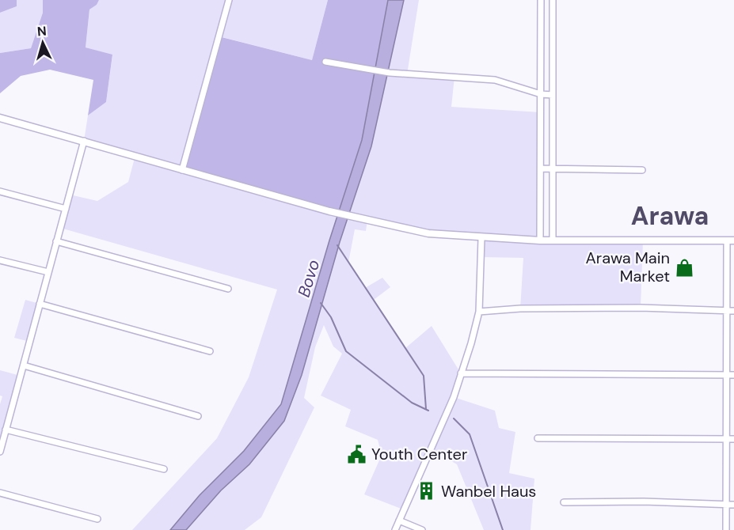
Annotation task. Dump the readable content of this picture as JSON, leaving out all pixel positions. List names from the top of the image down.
{
  "districts": ["Arawa"],
  "water": ["Bovo"],
  "places": {
    "shop": ["Arawa Main Market"],
    "public building": ["Youth Center"],
    "building": ["Wanbel Haus"]
  },
  "north": "top"
}
